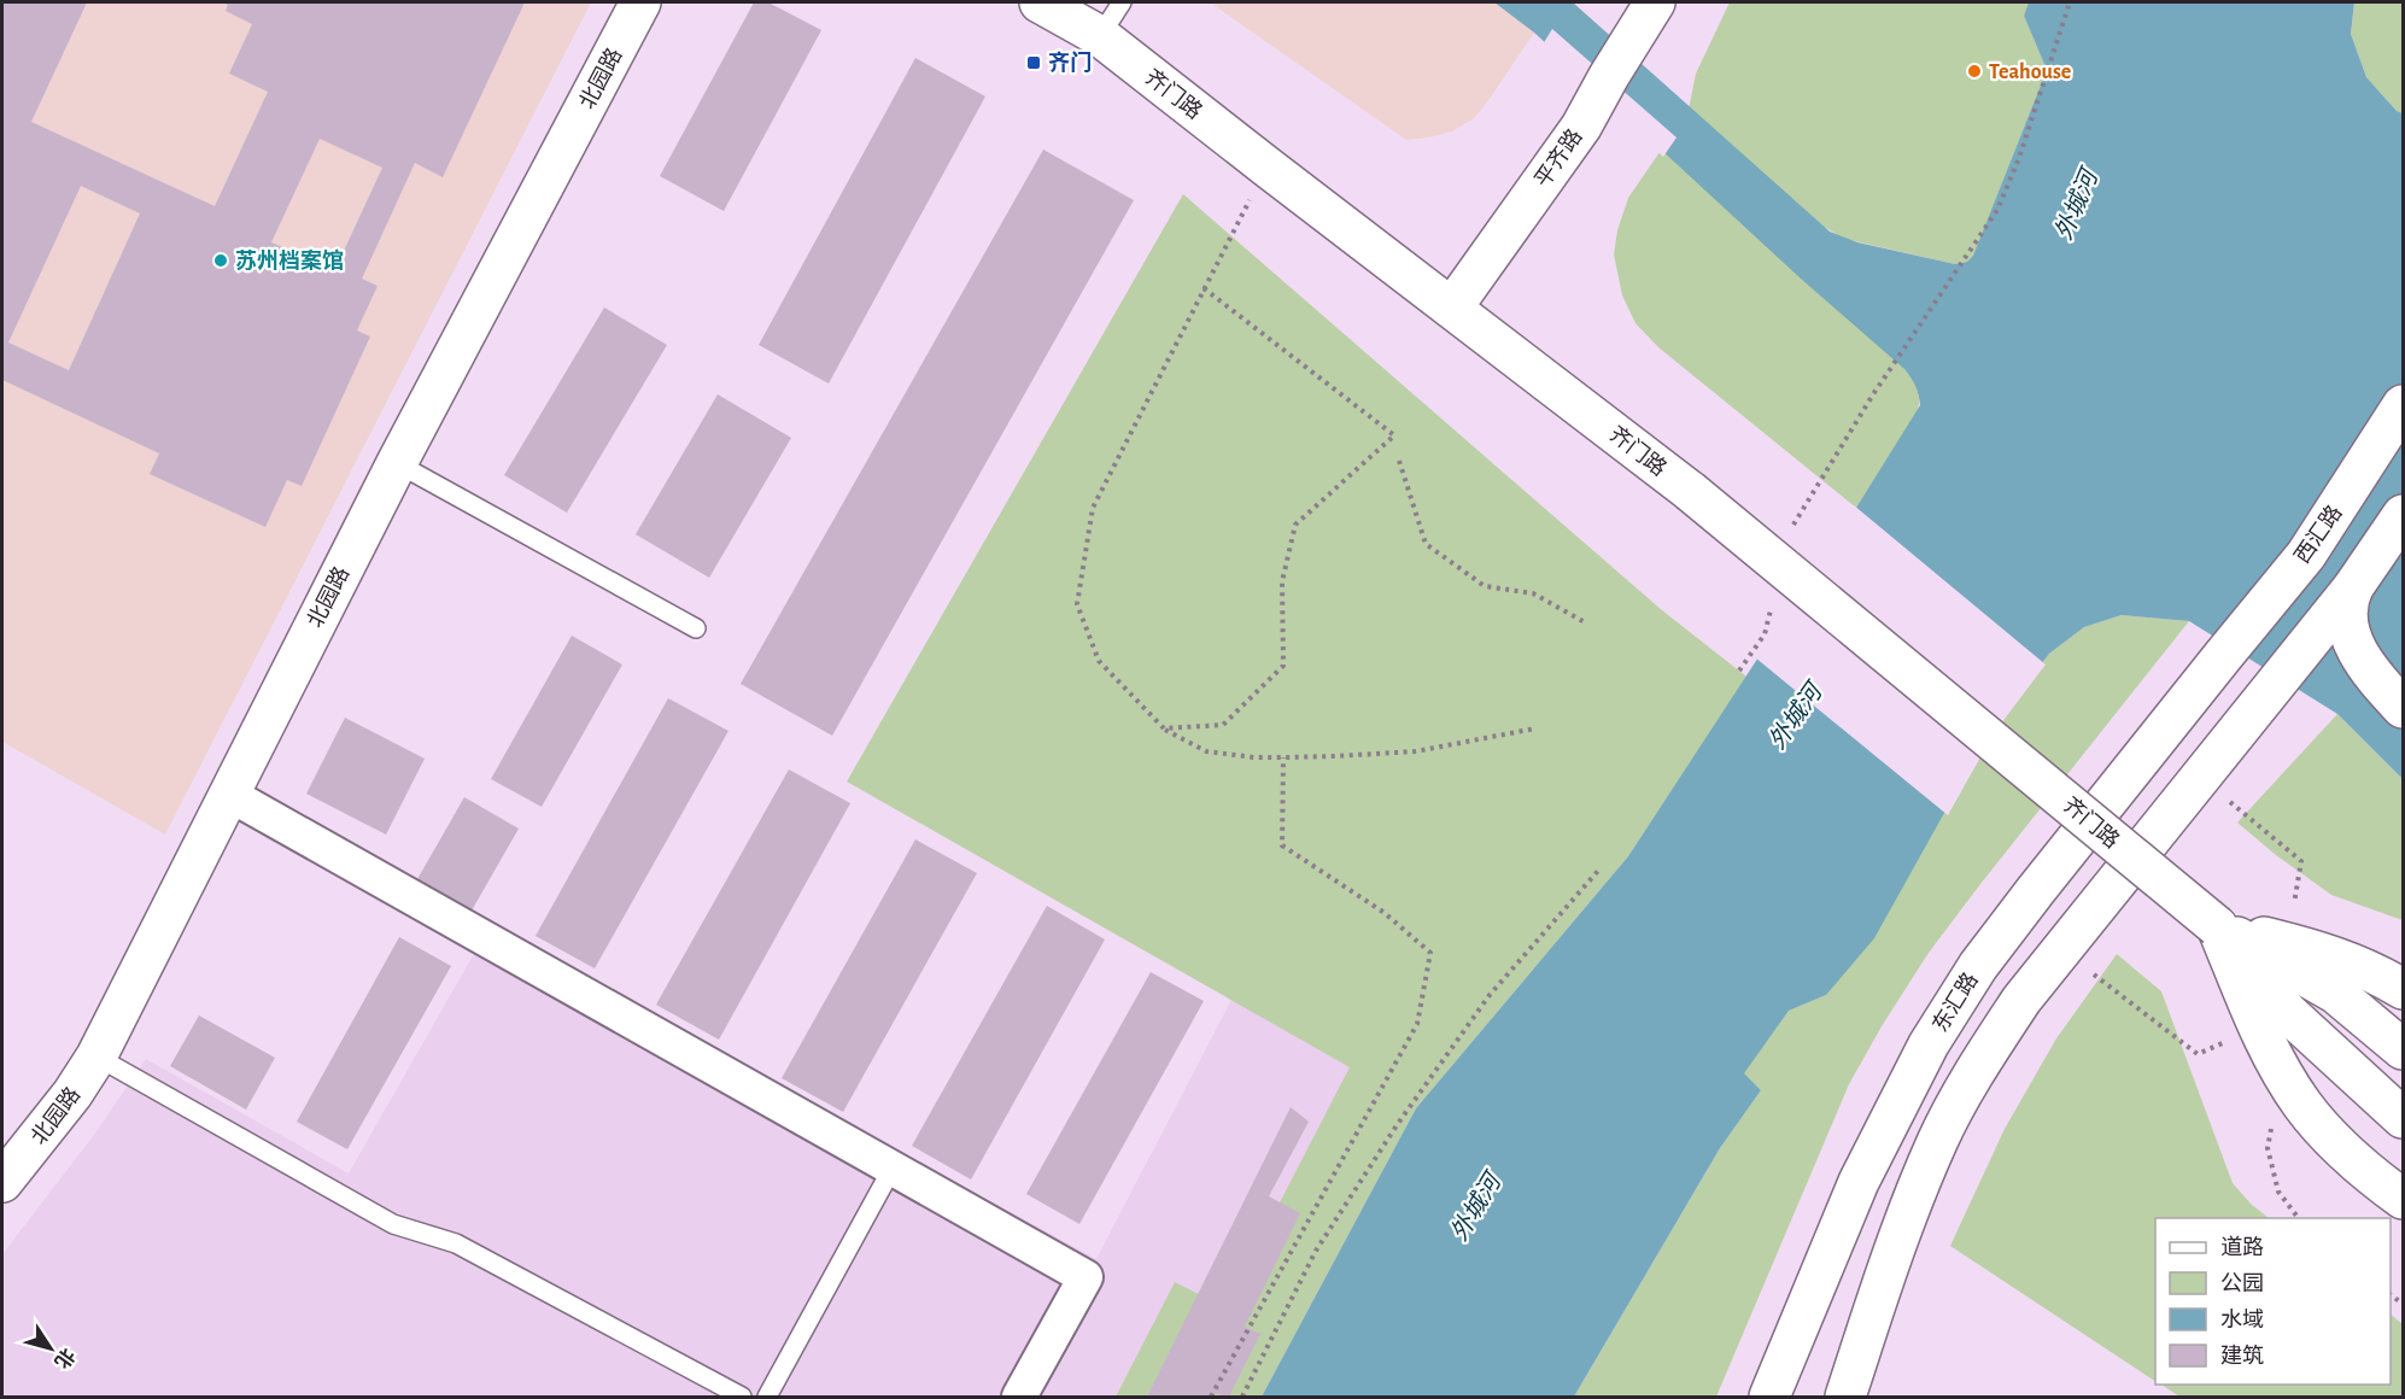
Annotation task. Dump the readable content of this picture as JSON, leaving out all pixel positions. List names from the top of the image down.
{
  "streets": {
    "main road": [
      "北园路",
      "齐门路",
      "平齐路",
      "西汇路",
      "东汇路"
    ]
  },
  "crossings": [
    ["齐门路", "平齐路"],
    ["西汇路", "东汇路"]
  ],
  "water": ["外城河"],
  "places": {
    "transit": ["齐门"],
    "other": ["Teahouse", "苏州档案馆"]
  },
  "legend": [
    "道路",
    "公园",
    "水域",
    "建筑"
  ],
  "north": "bottom right"
}
